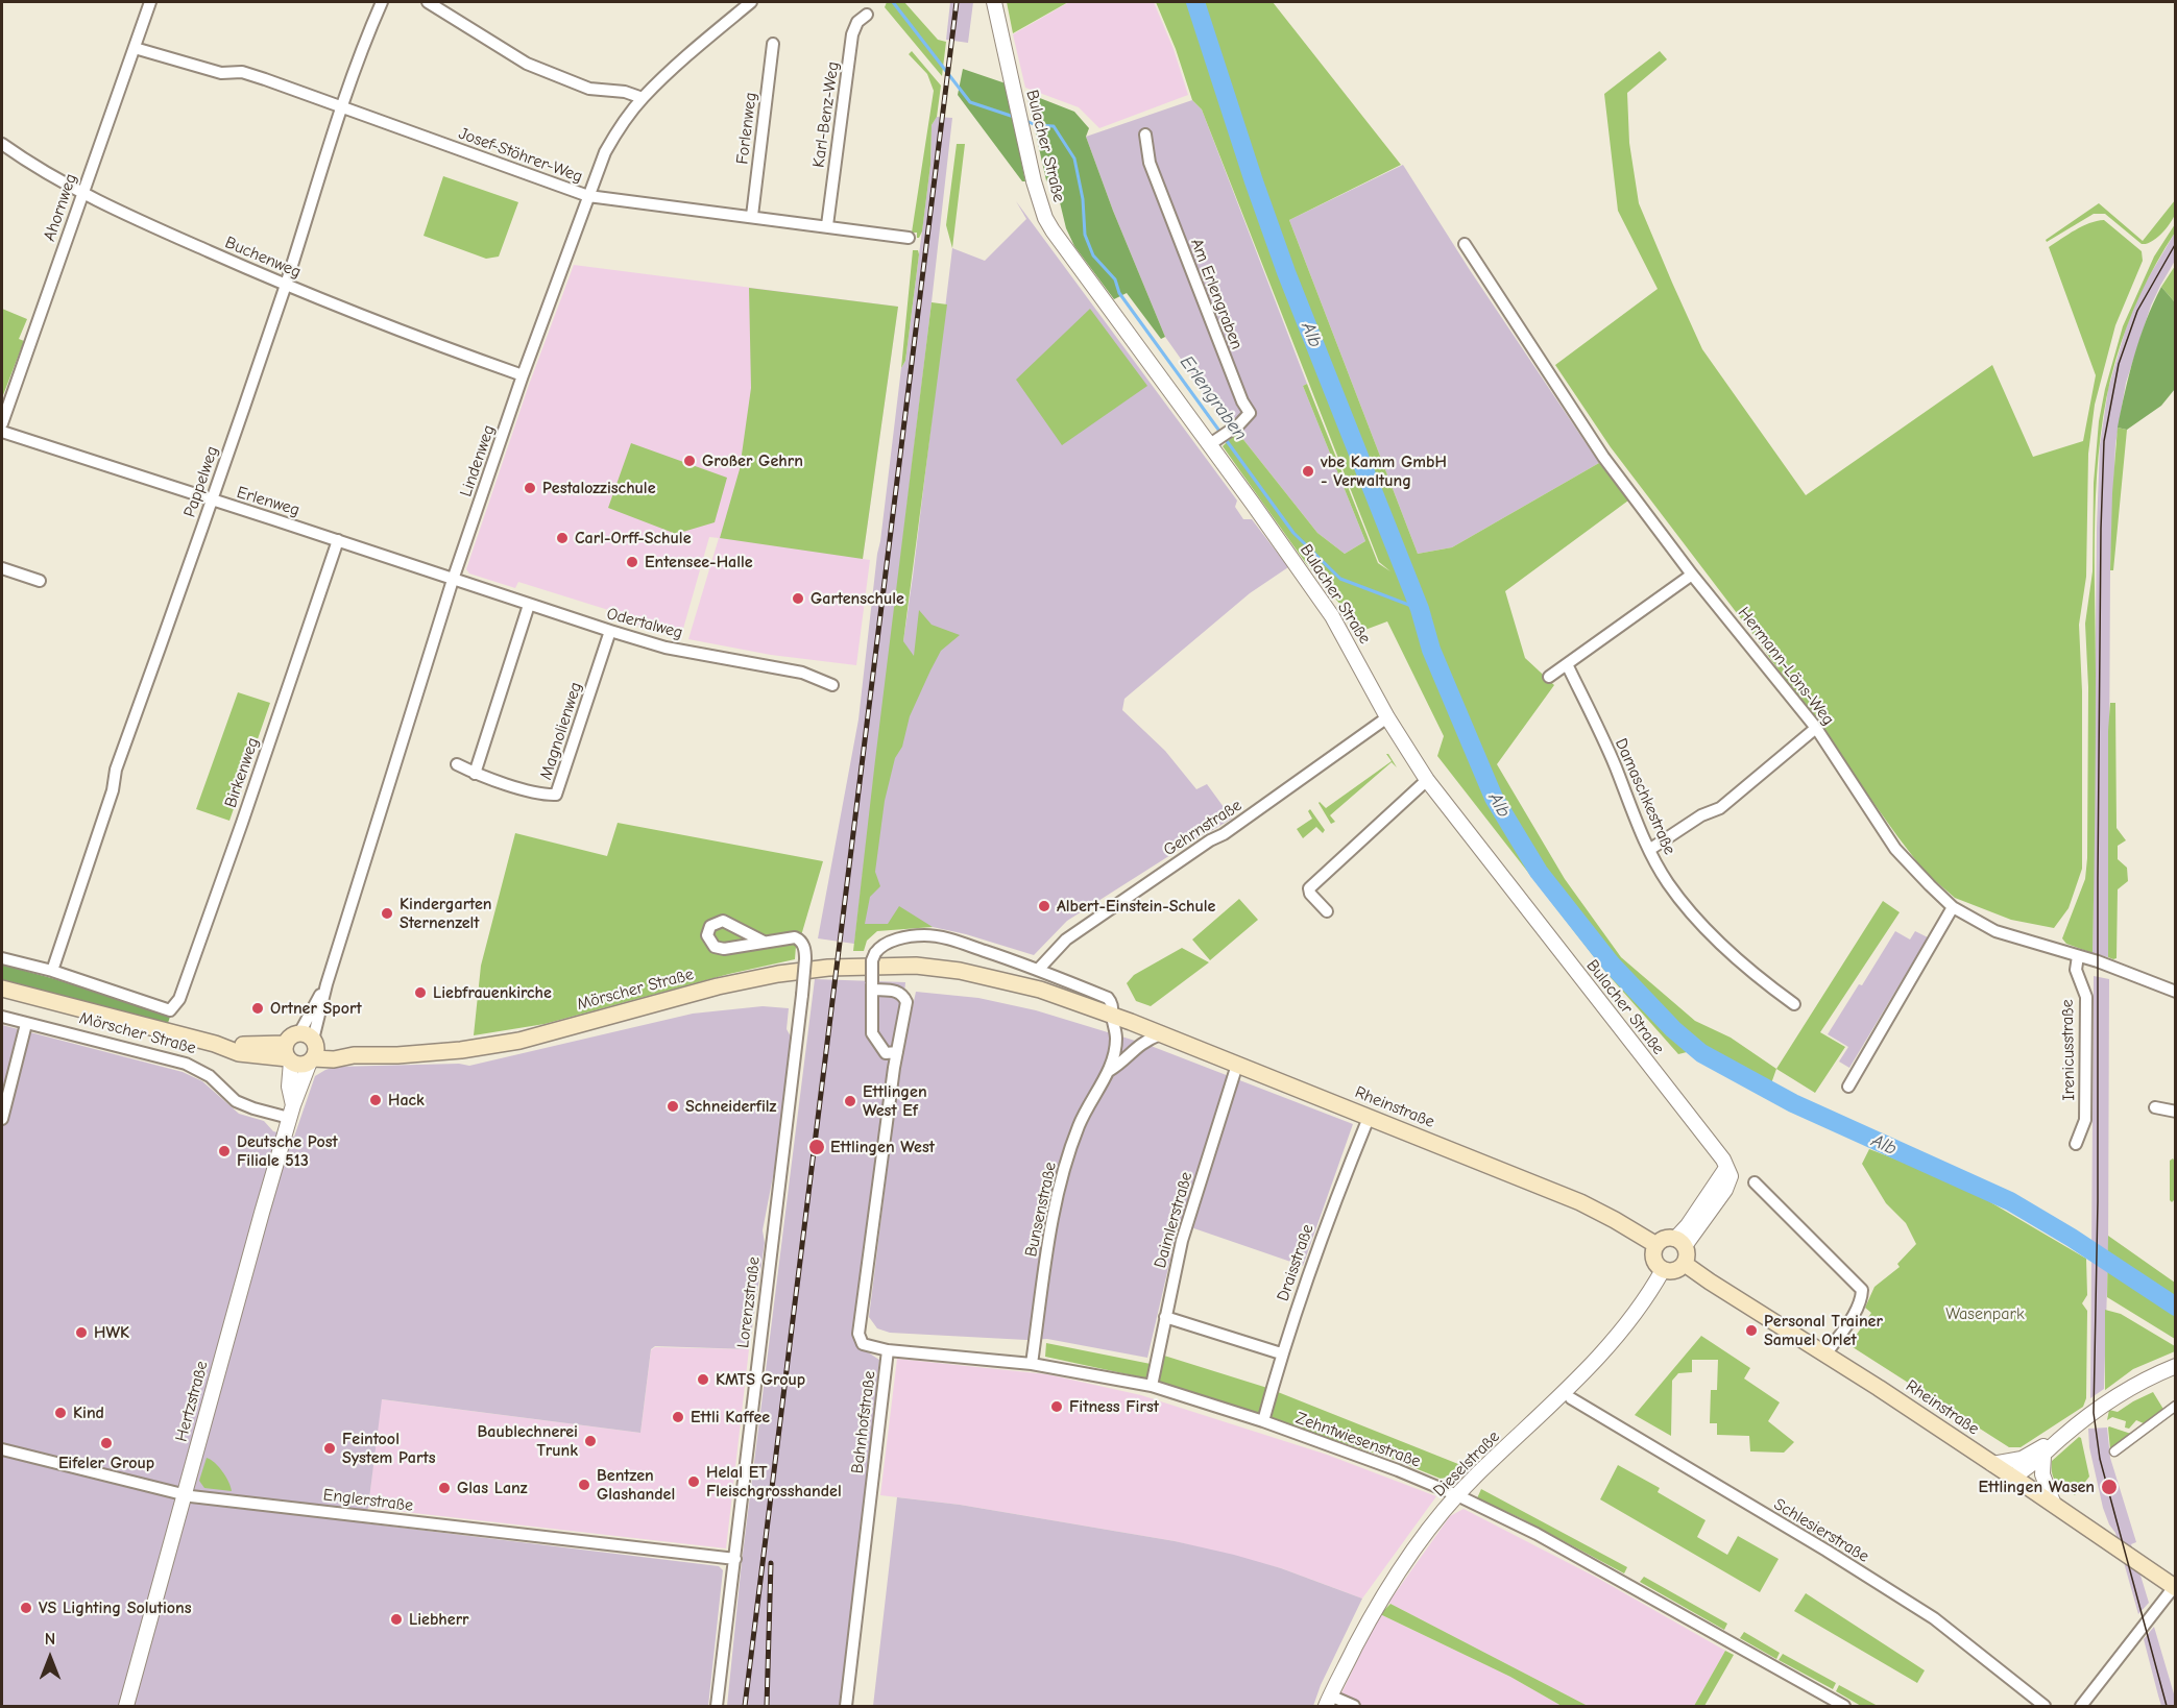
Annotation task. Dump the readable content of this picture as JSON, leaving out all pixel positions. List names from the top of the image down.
{
  "streets": {
    "main road": ["Mörscher Straße", "Rheinstraße"],
    "street": [
      "Karl-Benz-Weg",
      "Forlenweg",
      "Bulacher Straße",
      "Josef-Stöhrer-Weg",
      "Ahornweg",
      "Buchenweg",
      "Am Erlengraben",
      "Lindenweg",
      "Pappelweg",
      "Erlenweg",
      "Odertalweg",
      "Hermann-Löns-Weg",
      "Magnolienweg",
      "Birkenweg",
      "Damaschkestraße",
      "Gehrnstraße",
      "Irenicusstraße",
      "Bunsenstraße",
      "Daimlerstraße",
      "Draisstraße",
      "Lorenzstraße",
      "Hertzstraße",
      "Bahnhofstraße",
      "Zehntwiesenstraße",
      "Dieselstraße",
      "Englerstraße",
      "Schlesierstraße"
    ]
  },
  "crossings": [
    ["Karl-Benz-Weg", "Josef-Stöhrer-Weg"],
    ["Forlenweg", "Josef-Stöhrer-Weg"],
    ["Bulacher Straße", "Am Erlengraben"],
    ["Bulacher Straße", "Gehrnstraße"],
    ["Bulacher Straße", "Rheinstraße"],
    ["Bulacher Straße", "Dieselstraße"],
    ["Josef-Stöhrer-Weg", "Ahornweg"],
    ["Josef-Stöhrer-Weg", "Lindenweg"],
    ["Josef-Stöhrer-Weg", "Pappelweg"],
    ["Ahornweg", "Buchenweg"],
    ["Buchenweg", "Lindenweg"],
    ["Buchenweg", "Pappelweg"],
    ["Lindenweg", "Erlenweg"],
    ["Lindenweg", "Odertalweg"],
    ["Lindenweg", "Mörscher Straße"],
    ["Lindenweg", "Hertzstraße"],
    ["Pappelweg", "Erlenweg"],
    ["Pappelweg", "Mörscher Straße"],
    ["Erlenweg", "Odertalweg"],
    ["Erlenweg", "Birkenweg"],
    ["Odertalweg", "Magnolienweg"],
    ["Hermann-Löns-Weg", "Irenicusstraße"],
    ["Birkenweg", "Mörscher Straße"],
    ["Mörscher Straße", "Rheinstraße"],
    ["Mörscher Straße", "Hertzstraße"],
    ["Rheinstraße", "Bunsenstraße"],
    ["Rheinstraße", "Daimlerstraße"],
    ["Rheinstraße", "Draisstraße"],
    ["Rheinstraße", "Dieselstraße"],
    ["Bunsenstraße", "Zehntwiesenstraße"],
    ["Daimlerstraße", "Zehntwiesenstraße"],
    ["Draisstraße", "Zehntwiesenstraße"],
    ["Lorenzstraße", "Englerstraße"],
    ["Hertzstraße", "Englerstraße"],
    ["Bahnhofstraße", "Zehntwiesenstraße"],
    ["Zehntwiesenstraße", "Dieselstraße"]
  ],
  "water": ["Alb", "Erlengraben"],
  "parks": ["Wasenpark"],
  "places": [
    "Großer Gehrn",
    "vbe Kamm GmbH - Verwaltung",
    "Pestalozzischule",
    "Carl-Orff-Schule",
    "Entensee-Halle",
    "Gartenschule",
    "Albert-Einstein-Schule",
    "Kindergarten Sternenzelt",
    "Liebfrauenkirche",
    "Ortner Sport",
    "Hack",
    "Ettlingen West Ef",
    "Schneiderfilz",
    "Ettlingen West",
    "Deutsche Post Filiale 513",
    "Personal Trainer Samuel Orlet",
    "HWK",
    "KMTS Group",
    "Fitness First",
    "Kind",
    "Ettli Kaffee",
    "Baublechnerei Trunk",
    "Eifeler Group",
    "Feintool System Parts",
    "Helal ET Fleischgrosshandel",
    "Bentzen Glashandel",
    "Ettlingen Wasen",
    "Glas Lanz",
    "VS Lighting Solutions",
    "Liebherr"
  ],
  "north": "top"
}
